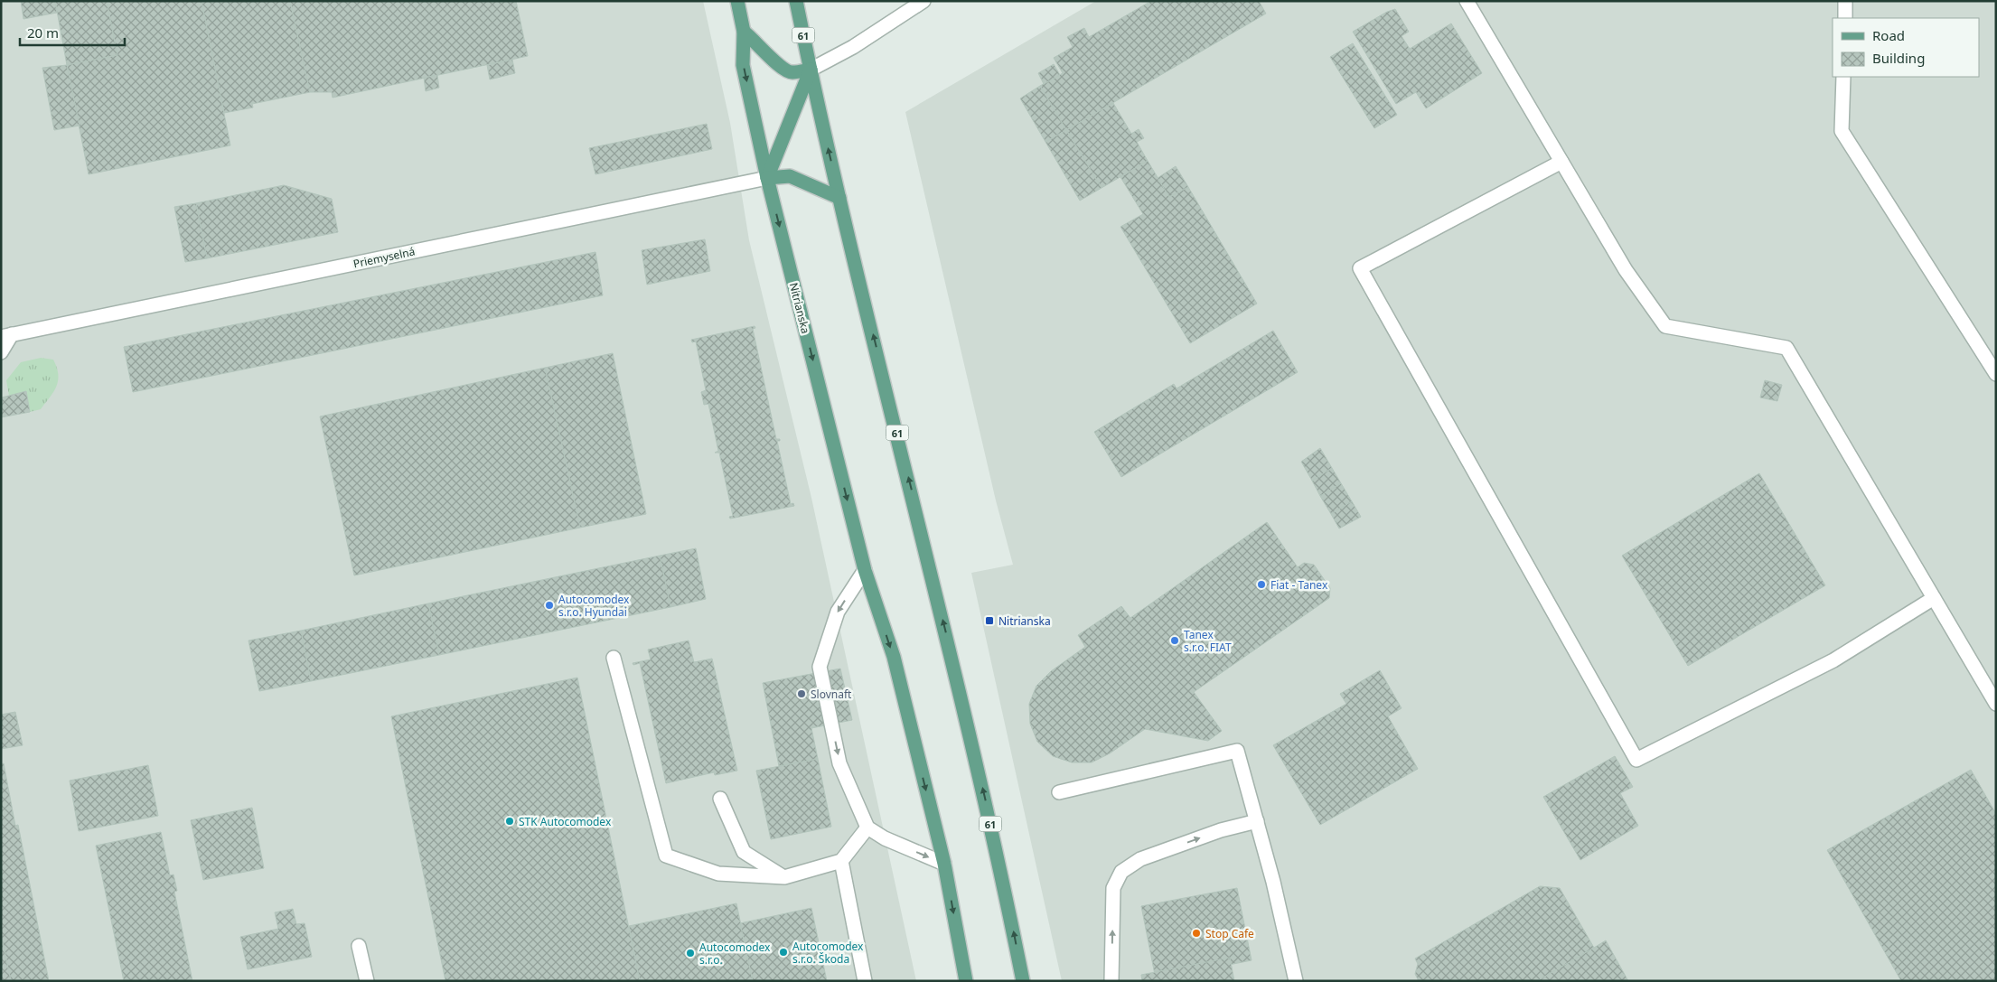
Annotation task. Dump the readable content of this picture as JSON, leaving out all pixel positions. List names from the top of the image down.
{
  "streets": {
    "main road": ["61", "Nitrianska"],
    "street": ["Priemyselná"]
  },
  "crossings": [
    ["Priemyselná", "Nitrianska"]
  ],
  "places": {
    "other": [
      "Fiat - Tanex",
      "Autocomodex s.r.o. Hyundai",
      "Tanex s.r.o. FIAT",
      "Slovnaft",
      "STK Autocomodex",
      "Stop Cafe",
      "Autocomodex s.r.o. Škoda",
      "Autocomodex s.r.o."
    ],
    "transit": ["Nitrianska"]
  },
  "legend": ["Road", "Building"],
  "scale_bar": "20 m"
}
